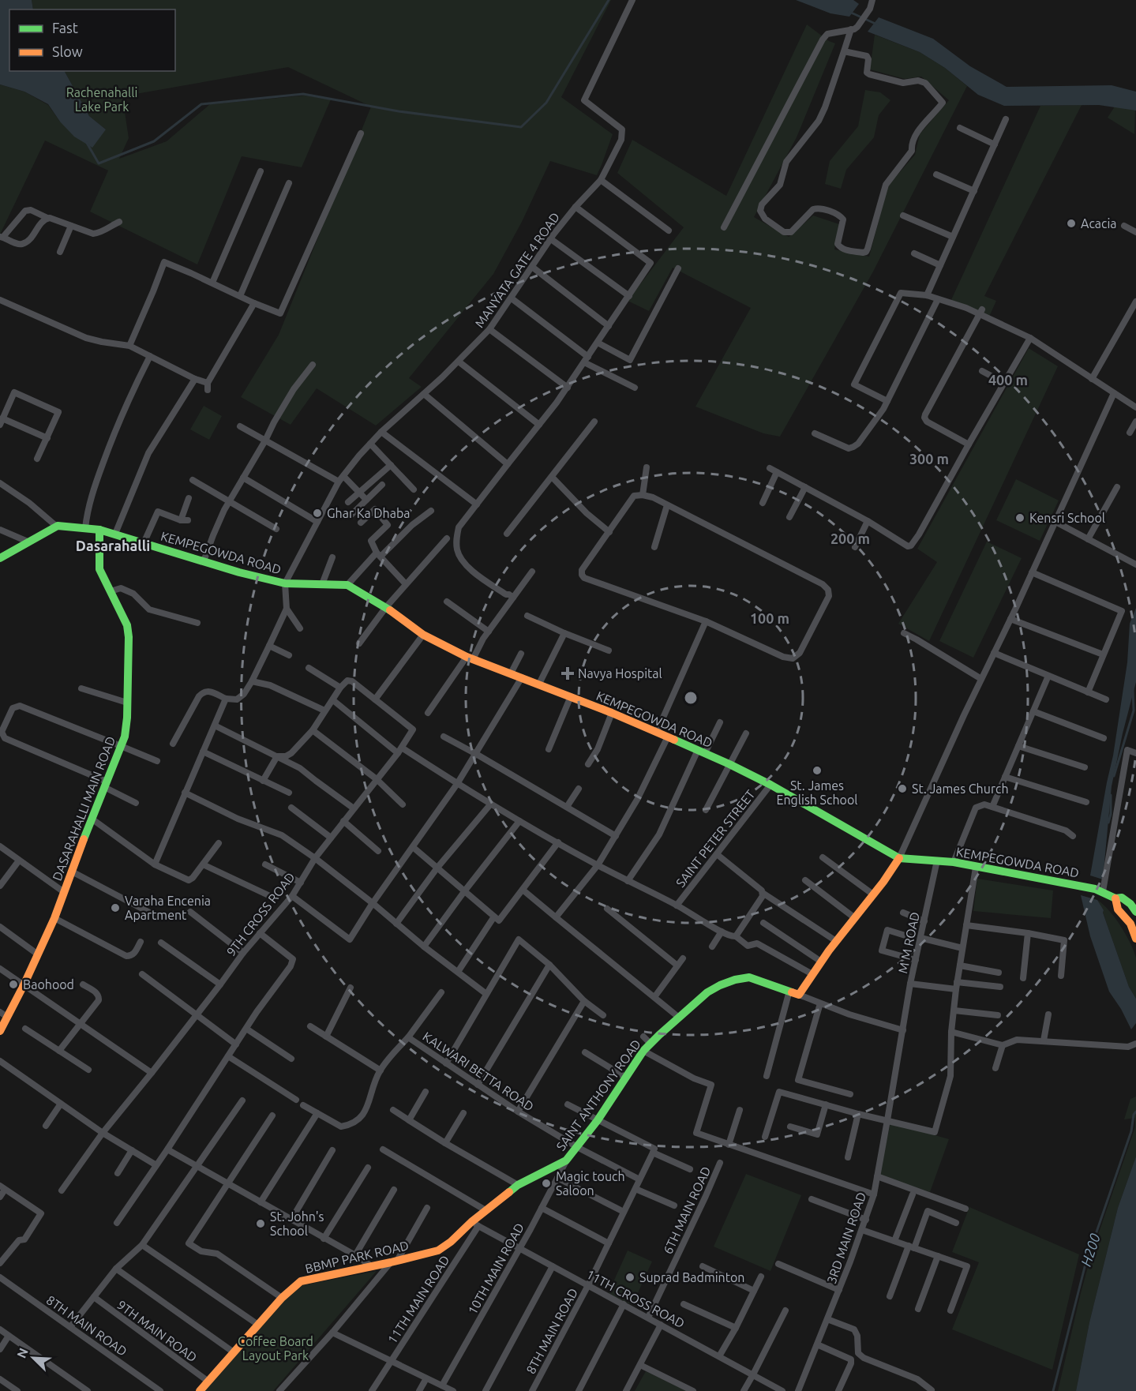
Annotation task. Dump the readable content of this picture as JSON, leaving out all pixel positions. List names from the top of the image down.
{
  "streets": {
    "street": [
      "MANYATA GATE 4 ROAD",
      "KEMPEGOWDA ROAD",
      "DASARAHALLI MAIN ROAD",
      "SAINT PETER STREET",
      "9TH CROSS ROAD",
      "M M ROAD",
      "KALWARI BETTA ROAD",
      "SAINT ANTHONY ROAD",
      "6TH MAIN ROAD",
      "3RD MAIN ROAD",
      "BBMP PARK ROAD",
      "10TH MAIN ROAD",
      "11TH CROSS ROAD",
      "11TH MAIN ROAD",
      "8TH MAIN ROAD",
      "9TH MAIN ROAD"
    ]
  },
  "crossings": [
    ["MANYATA GATE 4 ROAD", "KEMPEGOWDA ROAD"],
    ["KEMPEGOWDA ROAD", "DASARAHALLI MAIN ROAD"],
    ["KEMPEGOWDA ROAD", "SAINT PETER STREET"],
    ["KEMPEGOWDA ROAD", "M M ROAD"],
    ["M M ROAD", "SAINT ANTHONY ROAD"],
    ["M M ROAD", "3RD MAIN ROAD"],
    ["KALWARI BETTA ROAD", "SAINT ANTHONY ROAD"],
    ["KALWARI BETTA ROAD", "8TH MAIN ROAD"],
    ["SAINT ANTHONY ROAD", "3RD MAIN ROAD"],
    ["SAINT ANTHONY ROAD", "BBMP PARK ROAD"],
    ["SAINT ANTHONY ROAD", "10TH MAIN ROAD"],
    ["SAINT ANTHONY ROAD", "11TH CROSS ROAD"],
    ["SAINT ANTHONY ROAD", "11TH MAIN ROAD"],
    ["6TH MAIN ROAD", "11TH CROSS ROAD"],
    ["BBMP PARK ROAD", "11TH CROSS ROAD"],
    ["BBMP PARK ROAD", "11TH MAIN ROAD"],
    ["BBMP PARK ROAD", "9TH MAIN ROAD"],
    ["10TH MAIN ROAD", "11TH CROSS ROAD"],
    ["11TH CROSS ROAD", "11TH MAIN ROAD"],
    ["11TH CROSS ROAD", "8TH MAIN ROAD"]
  ],
  "districts": ["Dasarahalli"],
  "water": ["H200"],
  "parks": ["Rachenahalli Lake Park", "Coffee Board Layout Park"],
  "places": {
    "other": [
      "Acacia",
      "Ghar Ka Dhaba",
      "Kensri School",
      "St. James English School",
      "St. James Church",
      "Varaha Encenia Apartment",
      "Baohood",
      "Magic touch Saloon",
      "St. John's School",
      "Suprad Badminton"
    ],
    "health": ["Navya Hospital"]
  },
  "legend": ["Fast", "Slow"],
  "north": "top left",
  "rings": [
    "400 m",
    "300 m",
    "200 m",
    "100 m"
  ]
}
